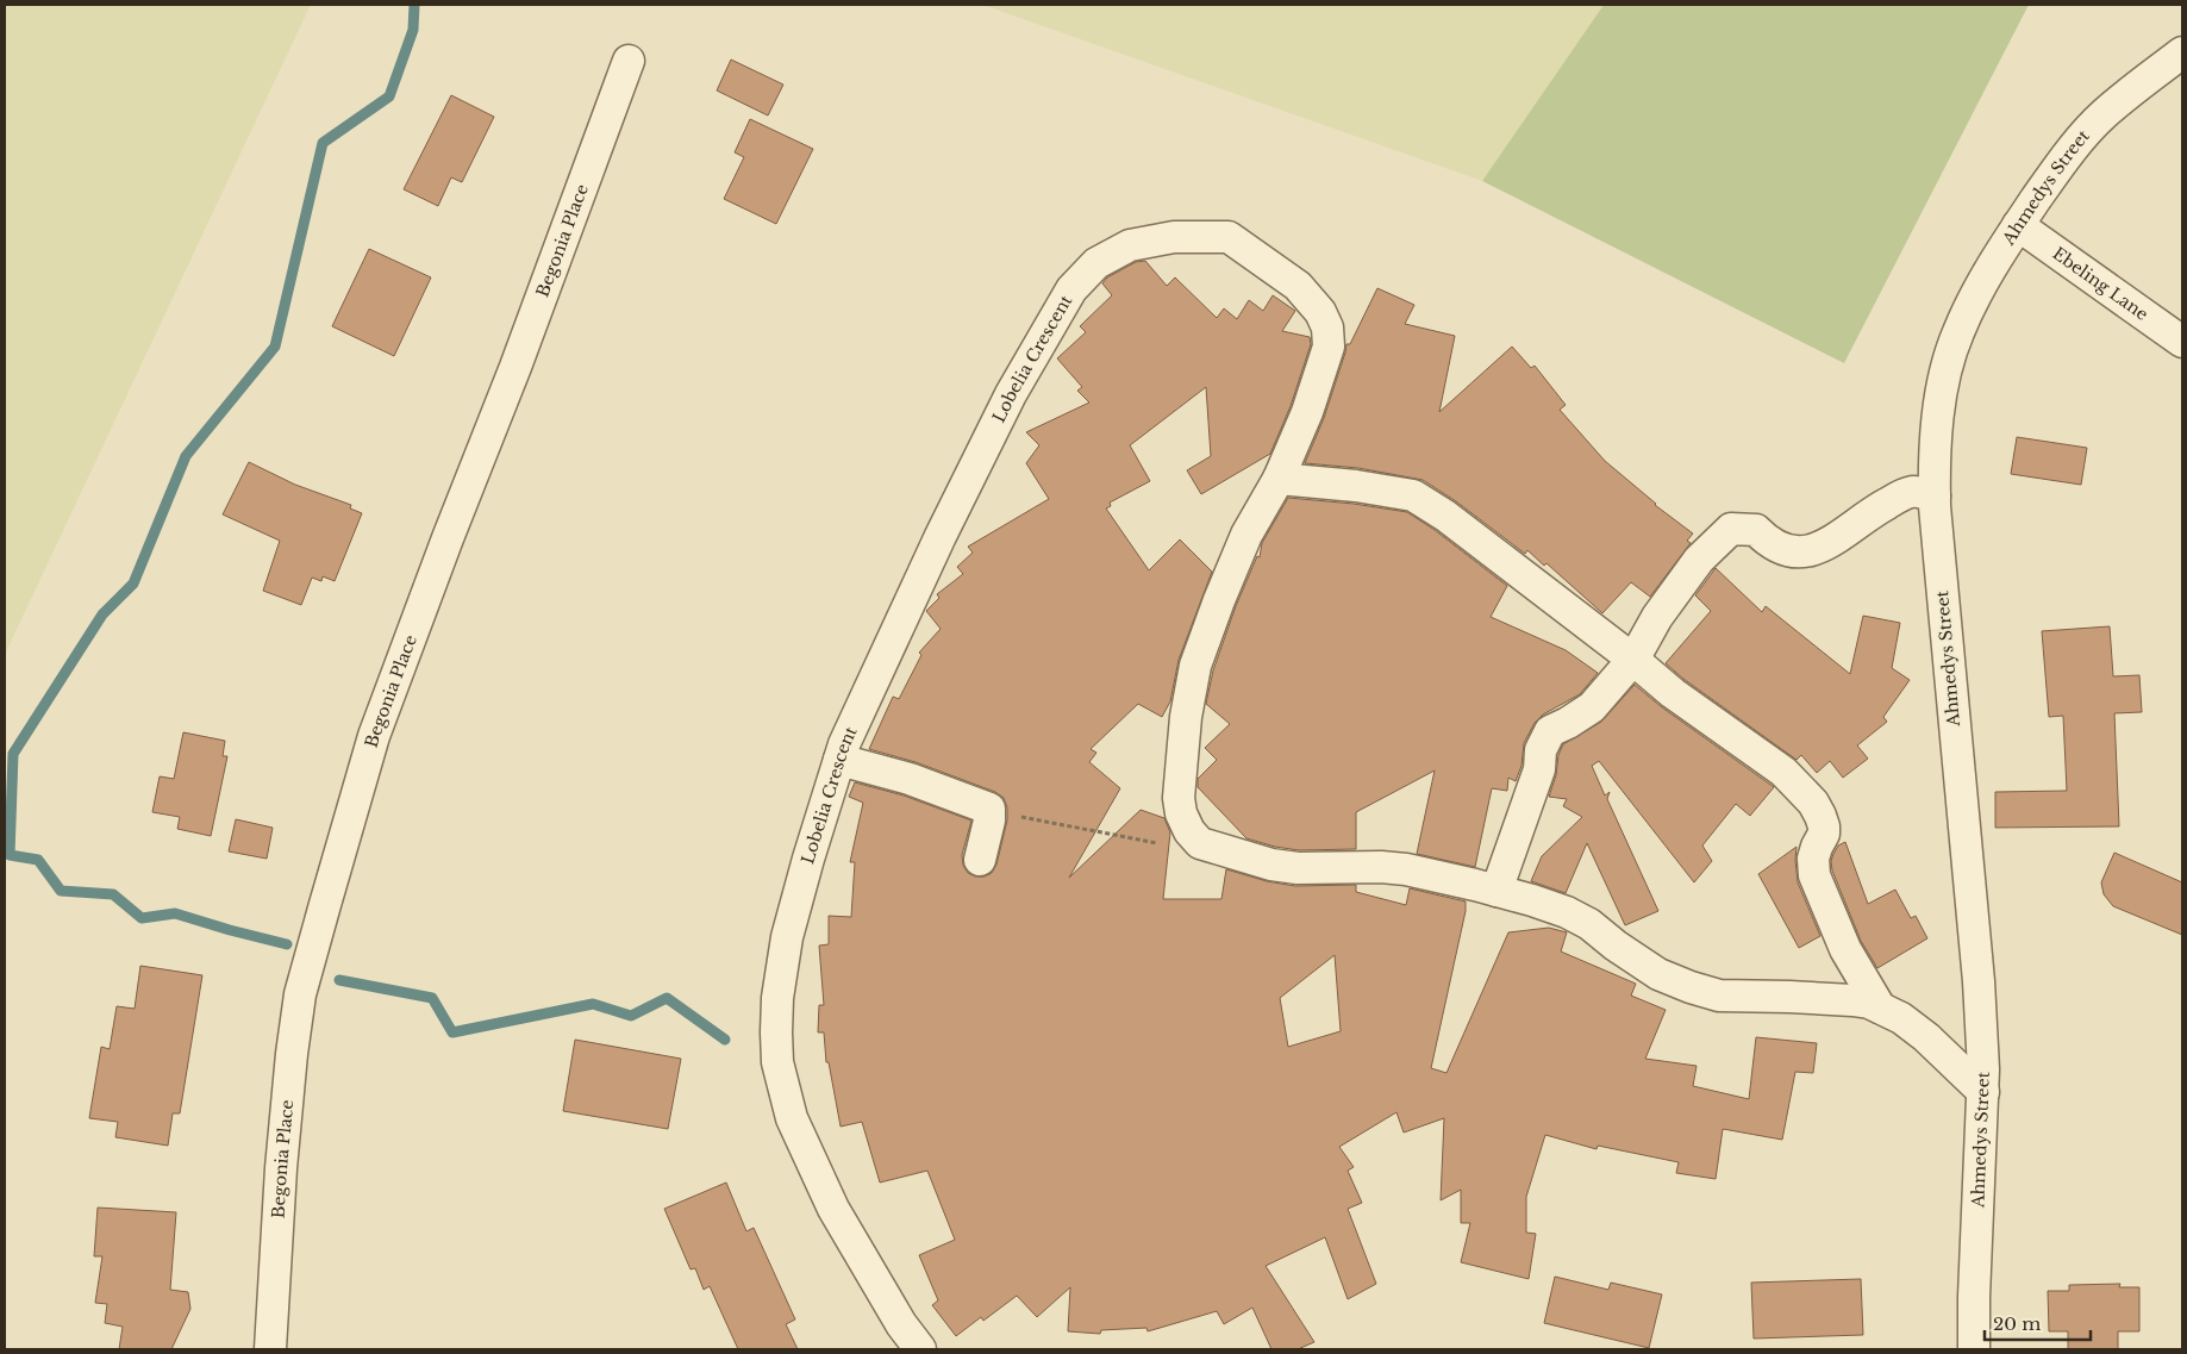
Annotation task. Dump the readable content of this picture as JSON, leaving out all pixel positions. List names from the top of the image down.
{
  "streets": {
    "street": [
      "Ahmedys Street",
      "Begonia Place",
      "Ebeling Lane",
      "Lobelia Crescent"
    ]
  },
  "crossings": [
    ["Ahmedys Street", "Ebeling Lane"]
  ],
  "scale_bar": "20 m"
}
